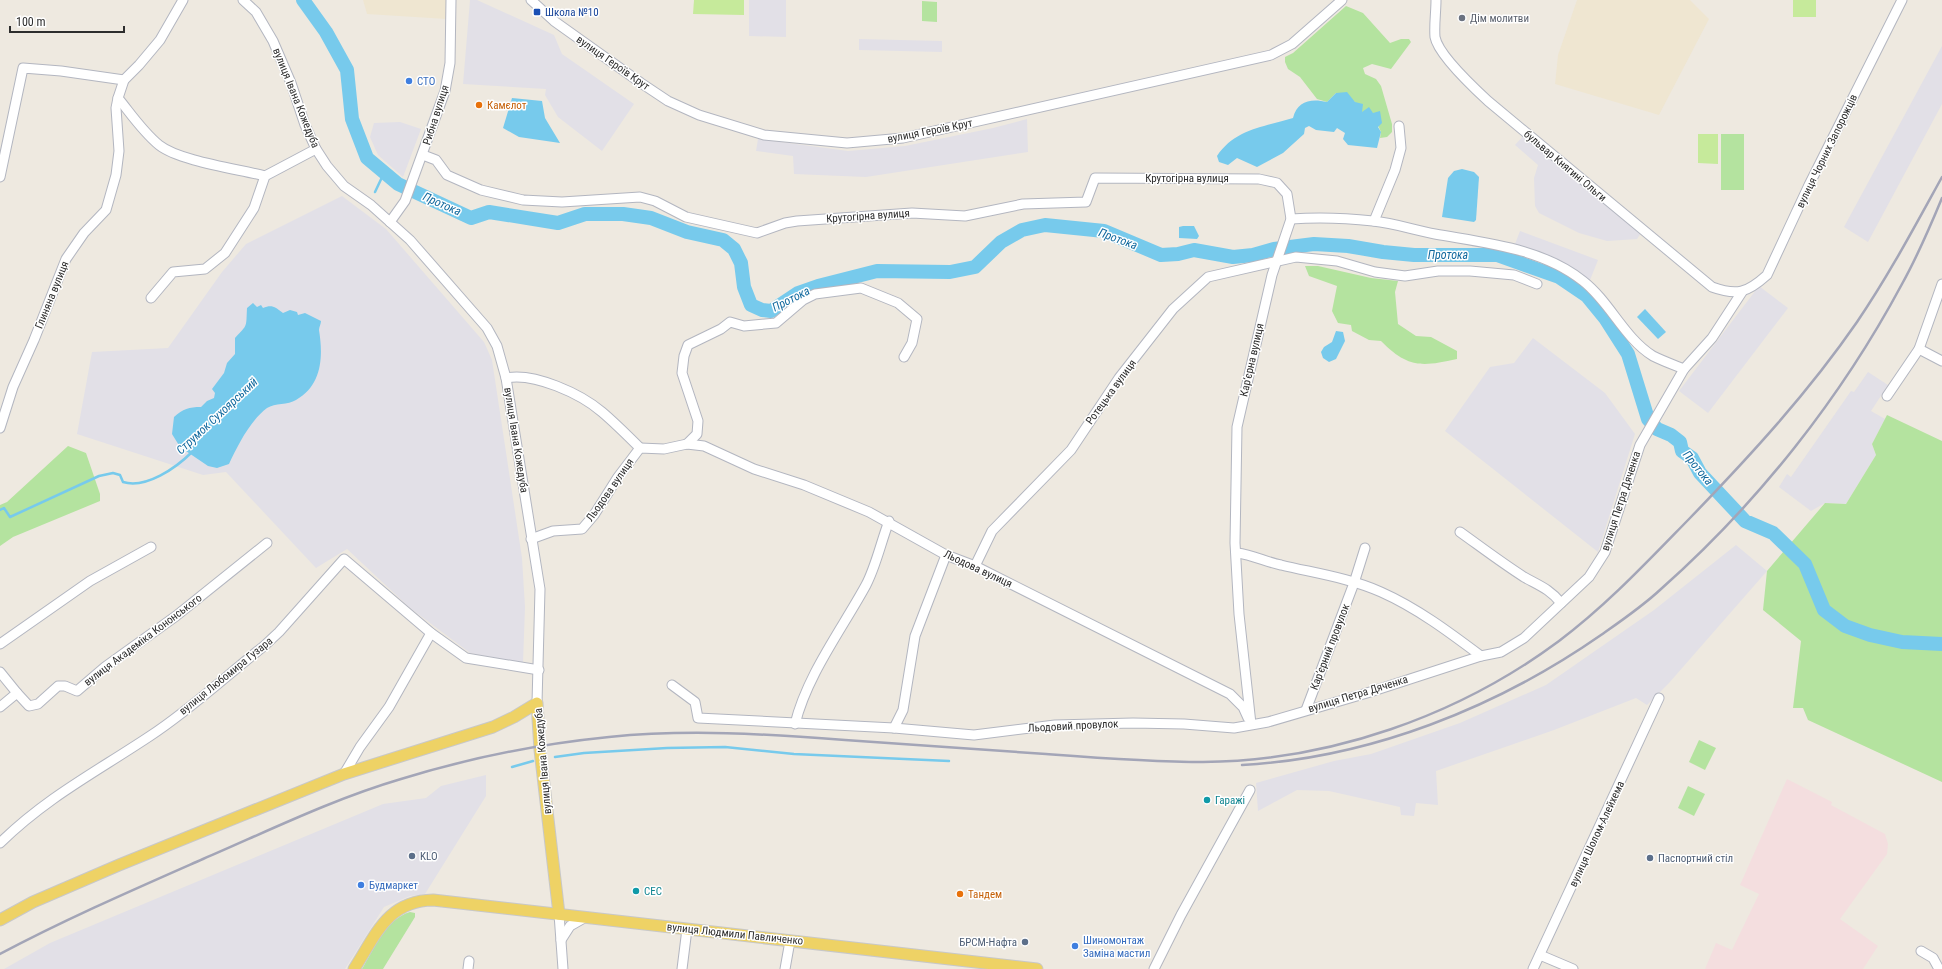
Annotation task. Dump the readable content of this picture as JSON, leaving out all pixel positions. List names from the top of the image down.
{
  "streets": {
    "main road": ["вулиця Івана Кожедуба", "вулиця Людмили Павличенко"],
    "street": [
      "вулиця Героїв Крут",
      "Рибна вулиця",
      "вулиця Чорних Запорожців",
      "бульвар Княгині Ольги",
      "Крутогірна вулиця",
      "Глиняна вулиця",
      "Карʼєрна вулиця",
      "Ротецька вулиця",
      "Льодова вулиця",
      "вулиця Петра Дяченка",
      "вулиця Академіка Кононського",
      "Карʼєрний провулок",
      "вулиця Любомира Гузара",
      "Льодовий провулок",
      "вулиця Шолом-Алейхема"
    ]
  },
  "crossings": [
    ["вулиця Івана Кожедуба", "Рибна вулиця"],
    ["вулиця Івана Кожедуба", "Льодова вулиця"],
    ["вулиця Івана Кожедуба", "вулиця Любомира Гузара"],
    ["вулиця Івана Кожедуба", "вулиця Людмили Павличенко"],
    ["Рибна вулиця", "Крутогірна вулиця"],
    ["вулиця Чорних Запорожців", "бульвар Княгині Ольги"],
    ["вулиця Чорних Запорожців", "вулиця Петра Дяченка"],
    ["бульвар Княгині Ольги", "вулиця Петра Дяченка"],
    ["Крутогірна вулиця", "Карʼєрна вулиця"],
    ["Карʼєрна вулиця", "Ротецька вулиця"],
    ["Карʼєрна вулиця", "Льодова вулиця"],
    ["Карʼєрна вулиця", "вулиця Петра Дяченка"],
    ["Карʼєрна вулиця", "Льодовий провулок"],
    ["Ротецька вулиця", "Льодова вулиця"],
    ["Льодова вулиця", "вулиця Петра Дяченка"],
    ["Льодова вулиця", "Льодовий провулок"],
    ["вулиця Петра Дяченка", "Карʼєрний провулок"],
    ["вулиця Петра Дяченка", "Льодовий провулок"]
  ],
  "water": ["Протока", "Струмок Сухоярський"],
  "places": {
    "transit": ["Школа №10"],
    "other": [
      "Дім молитви",
      "СТО",
      "Камєлот",
      "Гаражі",
      "KLO",
      "Паспортний стіл",
      "Будмаркет",
      "СЕС",
      "Тандем",
      "БРСМ-Нафта",
      "Шиномонтаж Заміна мастил"
    ]
  },
  "scale_bar": "100 m"
}
